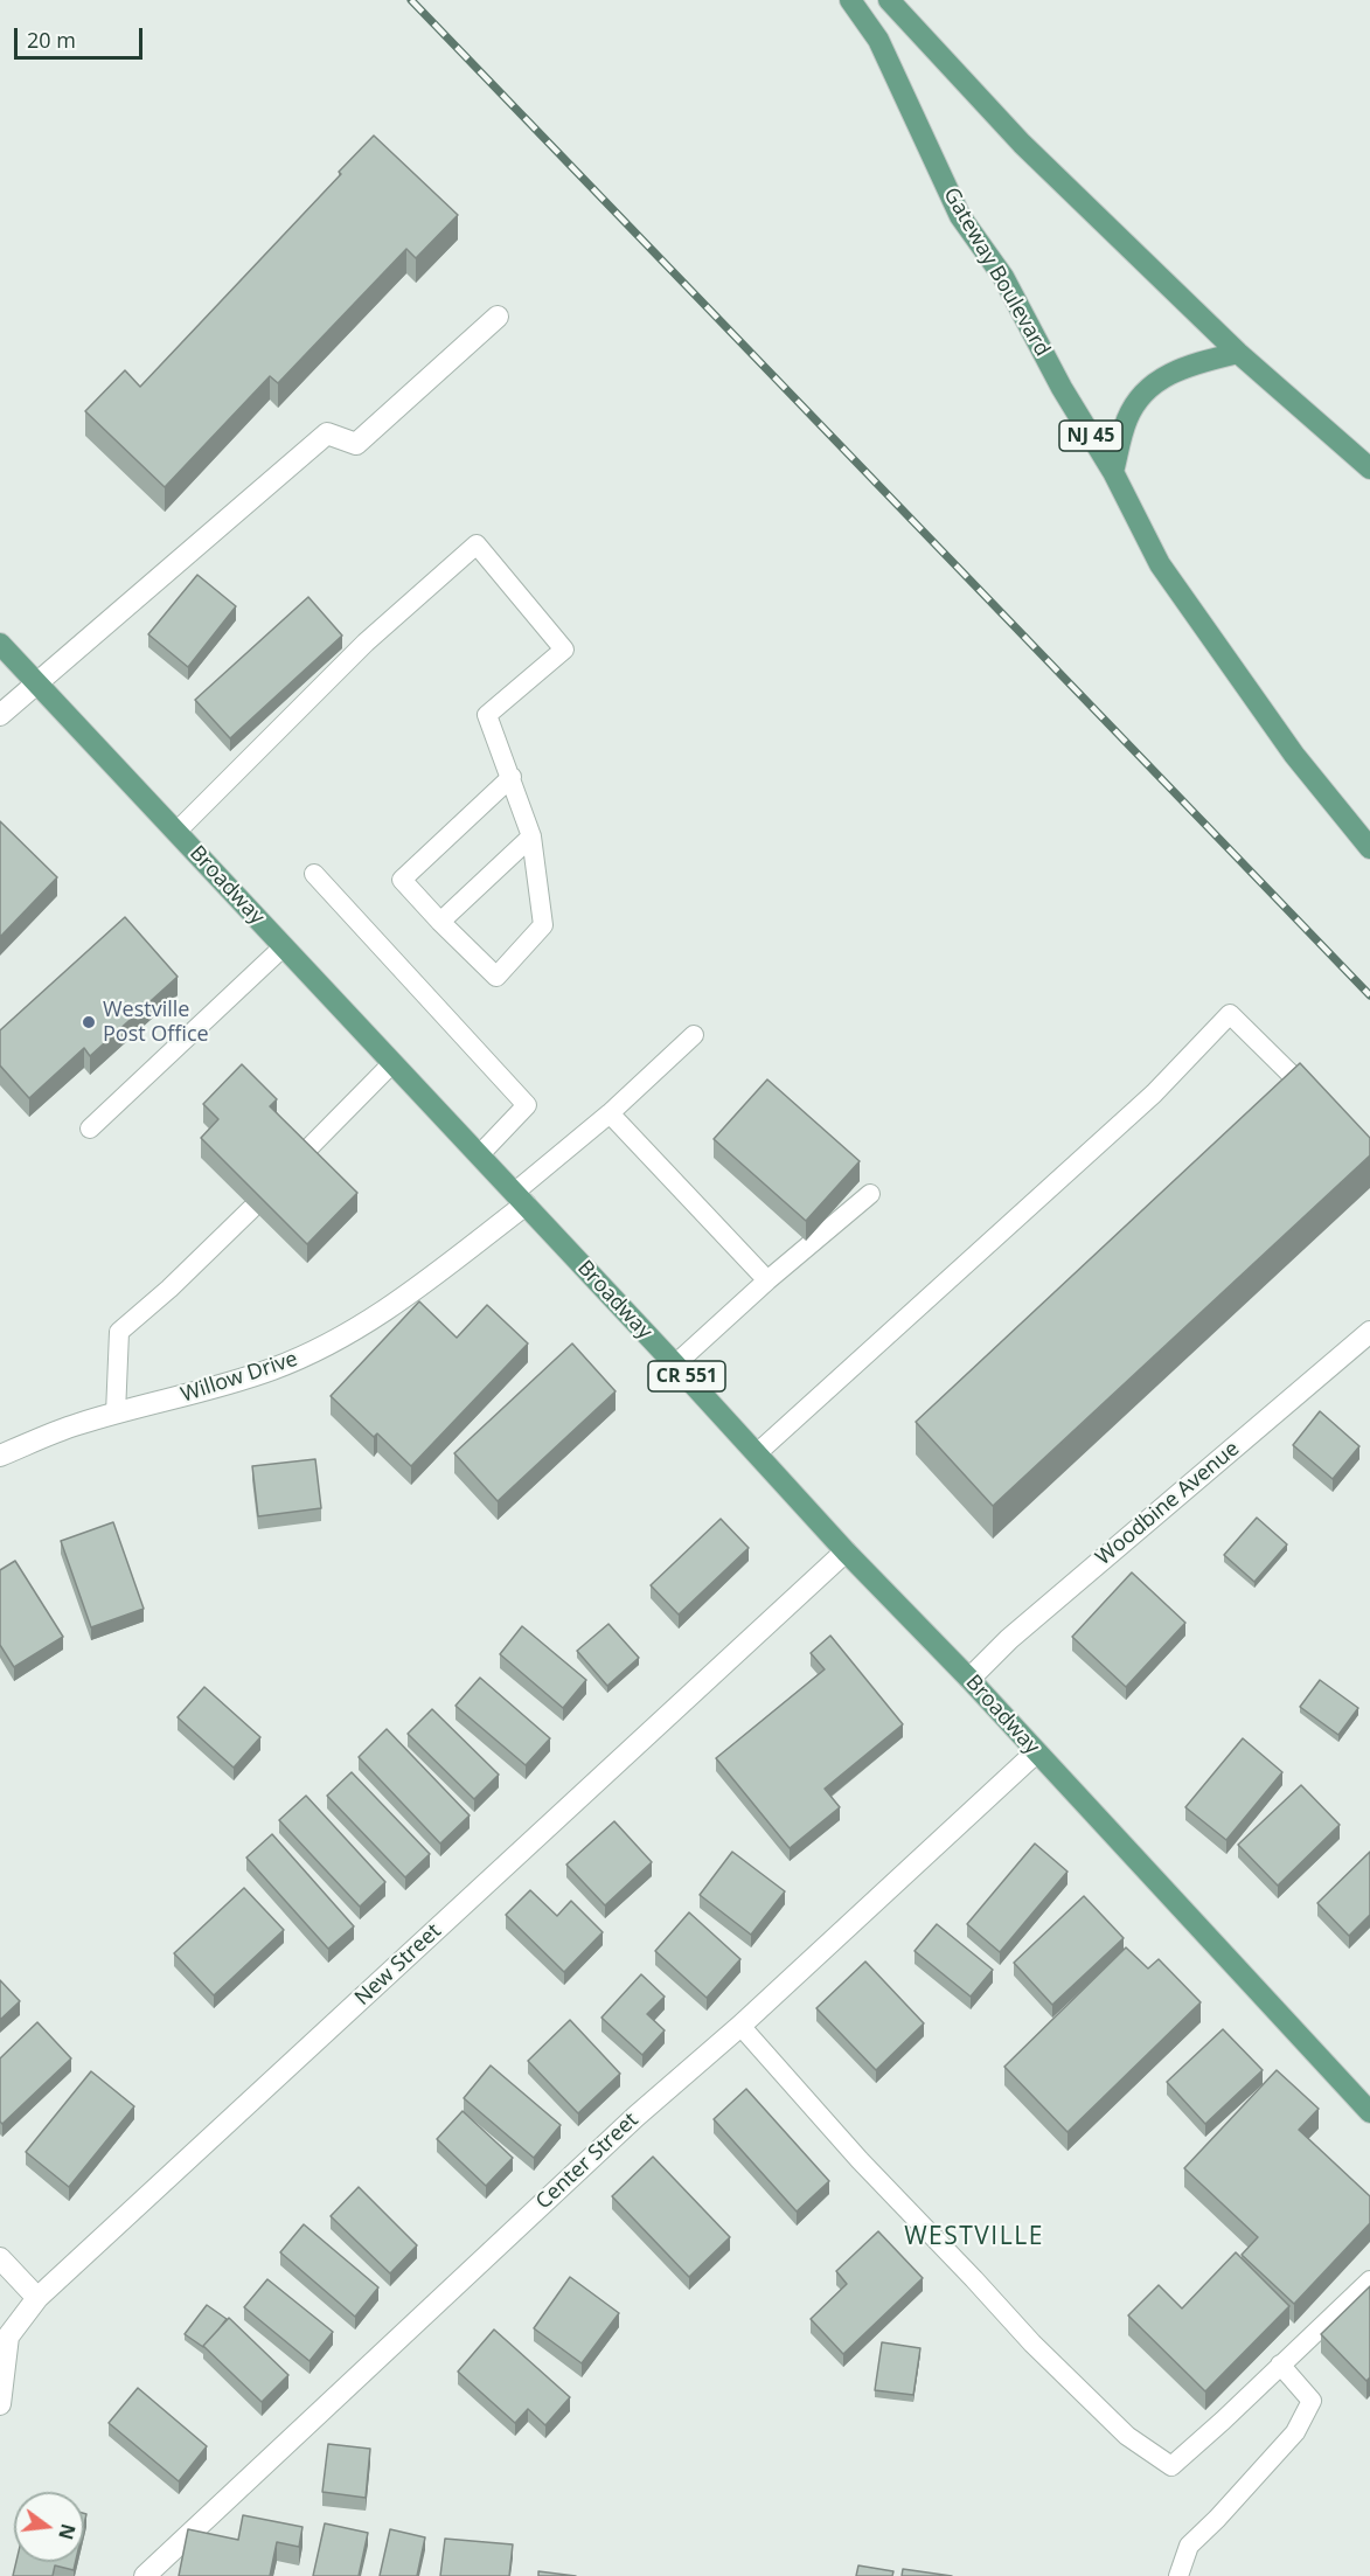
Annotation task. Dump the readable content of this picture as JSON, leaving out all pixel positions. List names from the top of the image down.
{
  "streets": {
    "main road": [
      "Gateway Boulevard",
      "NJ 45",
      "Broadway",
      "CR 551"
    ],
    "street": [
      "Willow Drive",
      "Woodbine Avenue",
      "New Street",
      "Center Street"
    ]
  },
  "crossings": [
    ["Broadway", "Willow Drive"],
    ["Broadway", "Woodbine Avenue"],
    ["Broadway", "New Street"],
    ["Broadway", "Center Street"]
  ],
  "districts": ["WESTVILLE"],
  "places": ["Westville Post Office"],
  "scale_bar": "20 m",
  "north": "right"
}
